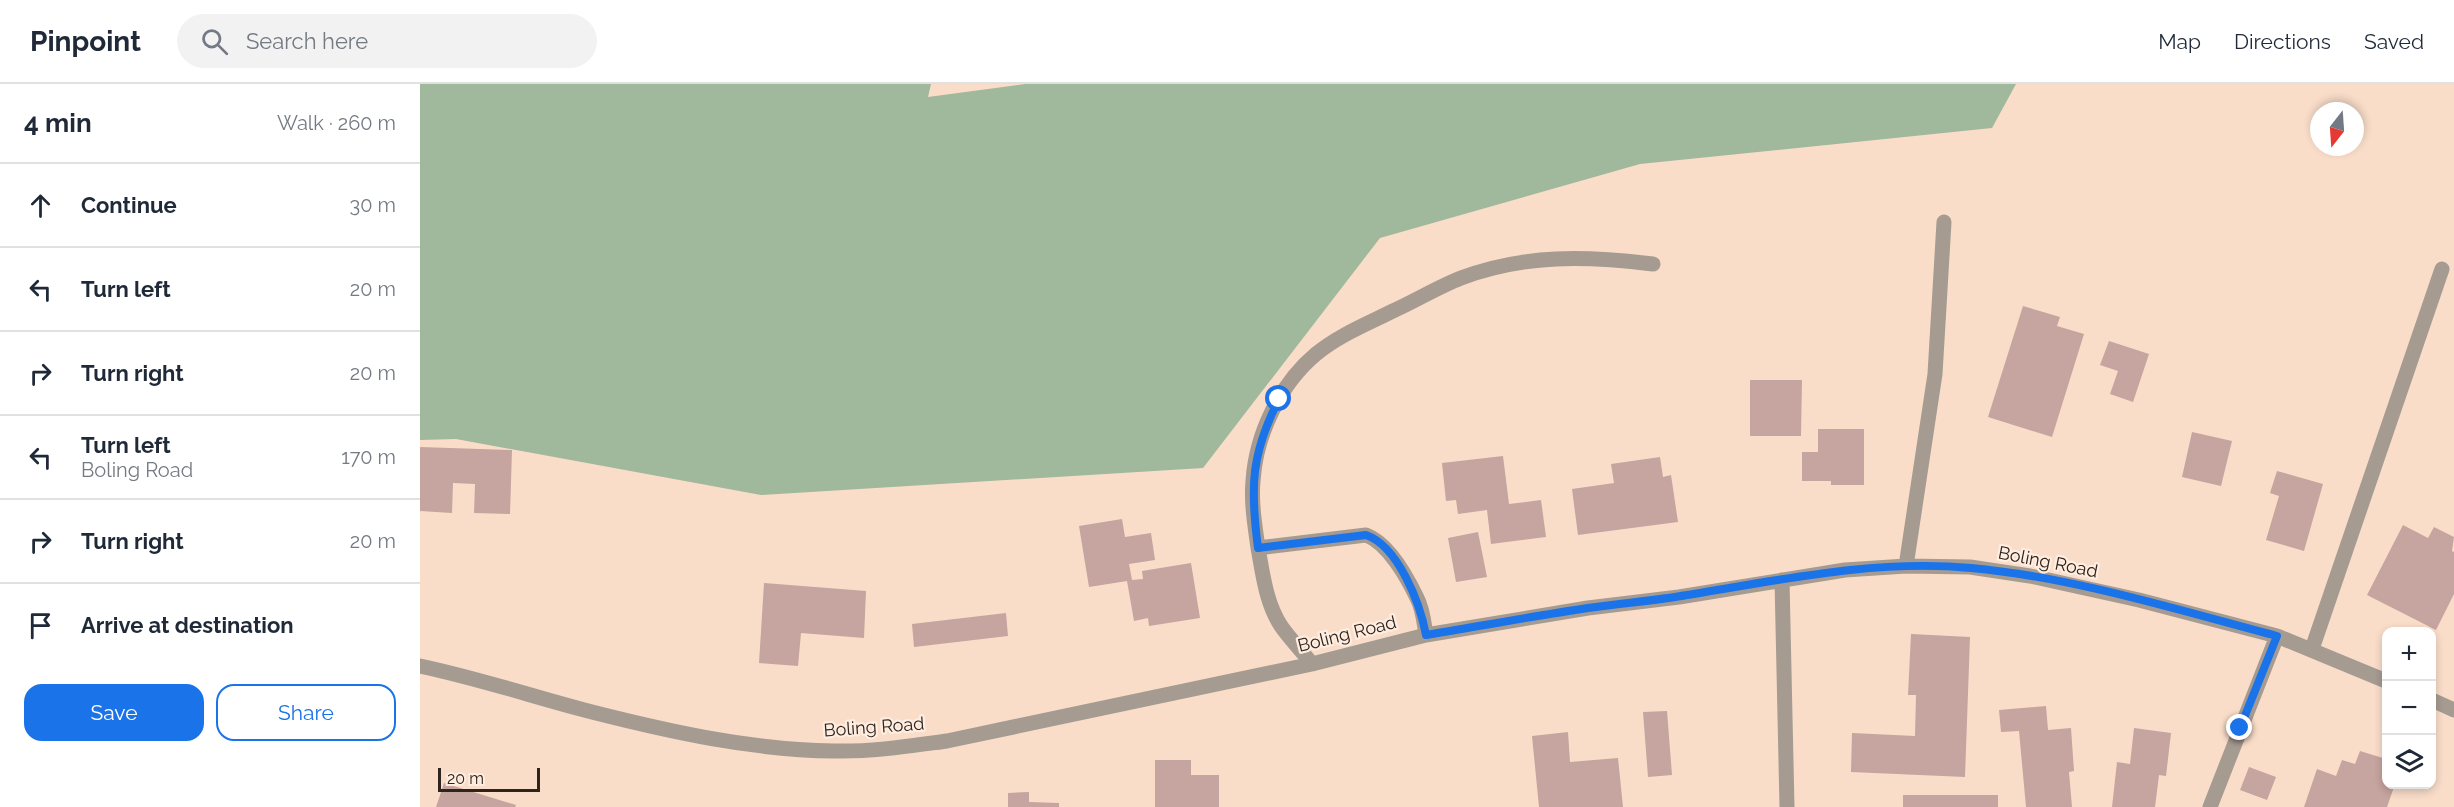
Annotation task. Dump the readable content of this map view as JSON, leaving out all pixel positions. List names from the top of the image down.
{
  "streets": {
    "street": ["Boling Road"]
  },
  "scale_bar": "20 m",
  "north": "bottom",
  "page": {
    "header": "Pinpoint",
    "search": "Search here",
    "nav": ["Map", "Directions", "Saved"],
    "heading": ["4 min", "Walk · 260 m"],
    "list": [
      ["Continue", "30 m"],
      ["Turn left", "20 m"],
      ["Turn right", "20 m"],
      ["Turn left", "Boling Road", "170 m"],
      ["Turn right", "20 m"],
      "Arrive at destination"
    ],
    "map_buttons": ["+", "−"],
    "buttons": ["Save", "Share"],
    "scale": "20 m"
  }
}
